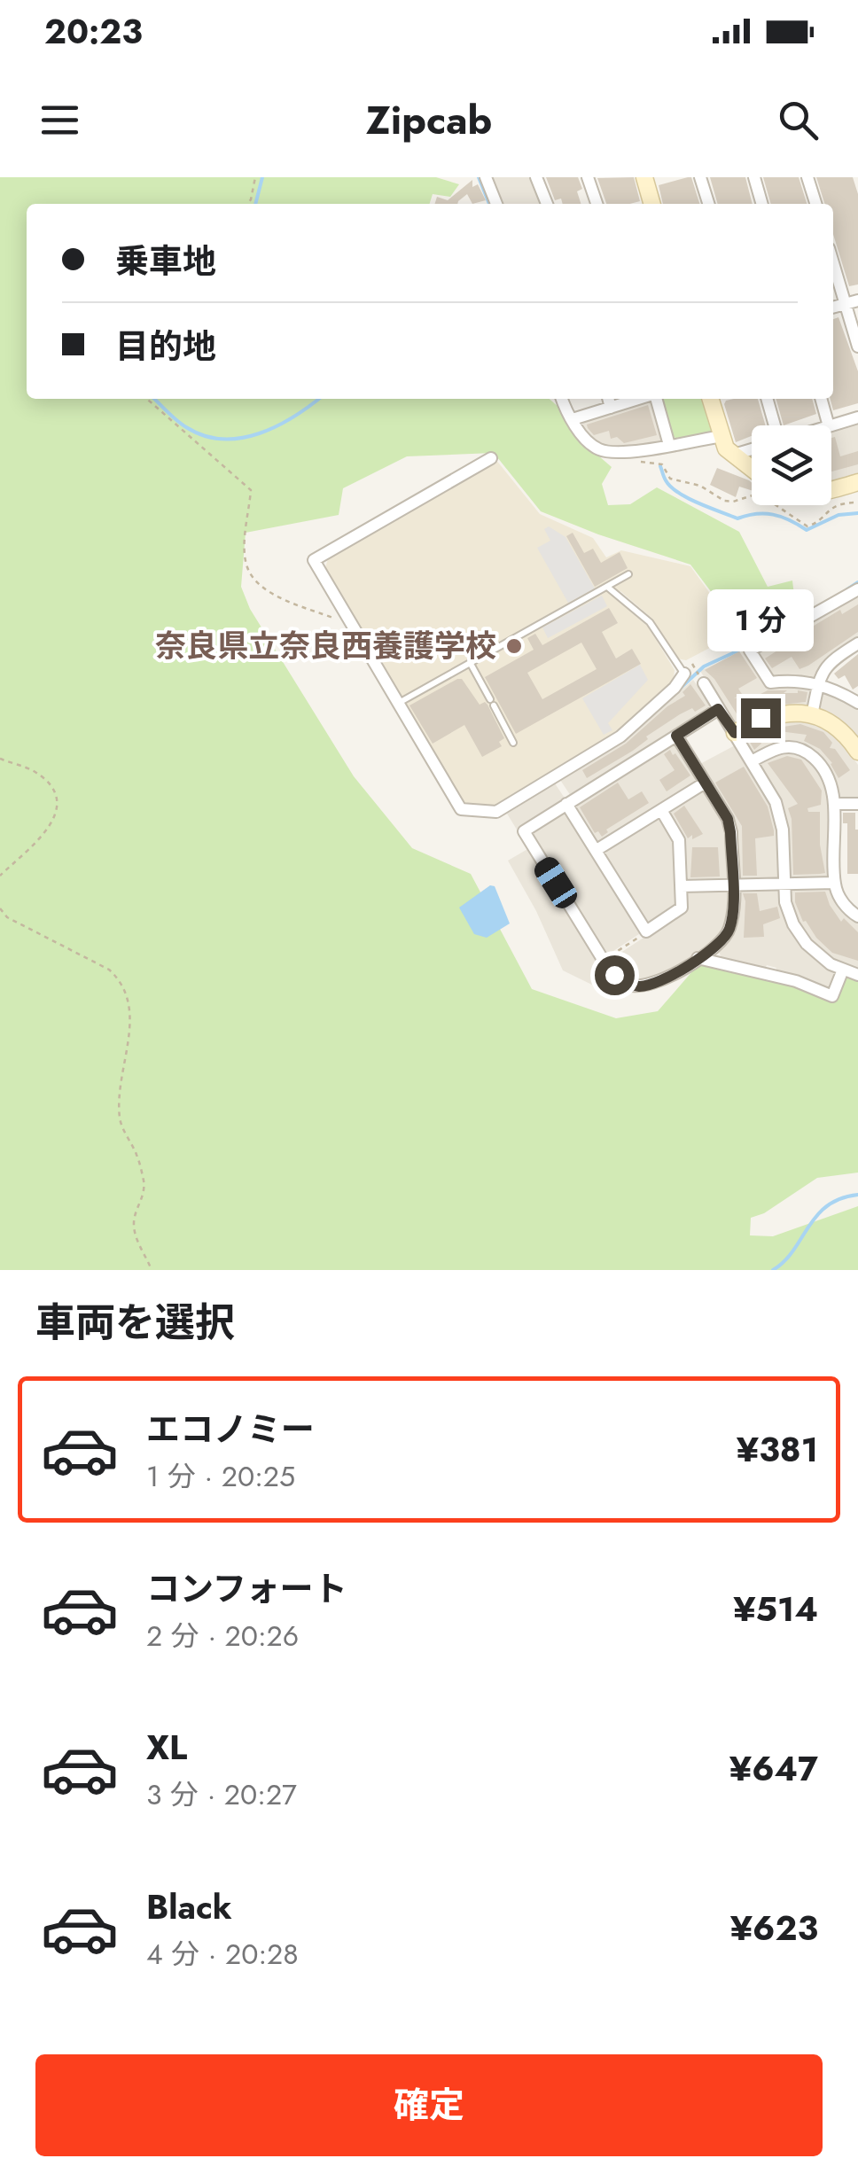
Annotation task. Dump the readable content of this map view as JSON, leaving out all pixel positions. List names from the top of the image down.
{
  "places": ["奈良県立奈良西養護学校"],
  "page": {
    "status": "20:23",
    "header": "Zipcab",
    "banner": ["乗車地", "目的地"],
    "bubble": "1 分",
    "heading": "車両を選択",
    "list": [
      {
        "name": "エコノミー",
        "note": "1 分 · 20:25",
        "value": "¥381"
      },
      {
        "name": "コンフォート",
        "note": "2 分 · 20:26",
        "value": "¥514"
      },
      {
        "name": "XL",
        "note": "3 分 · 20:27",
        "value": "¥647"
      },
      {
        "name": "Black",
        "note": "4 分 · 20:28",
        "value": "¥623"
      }
    ],
    "buttons": "確定"
  }
}
